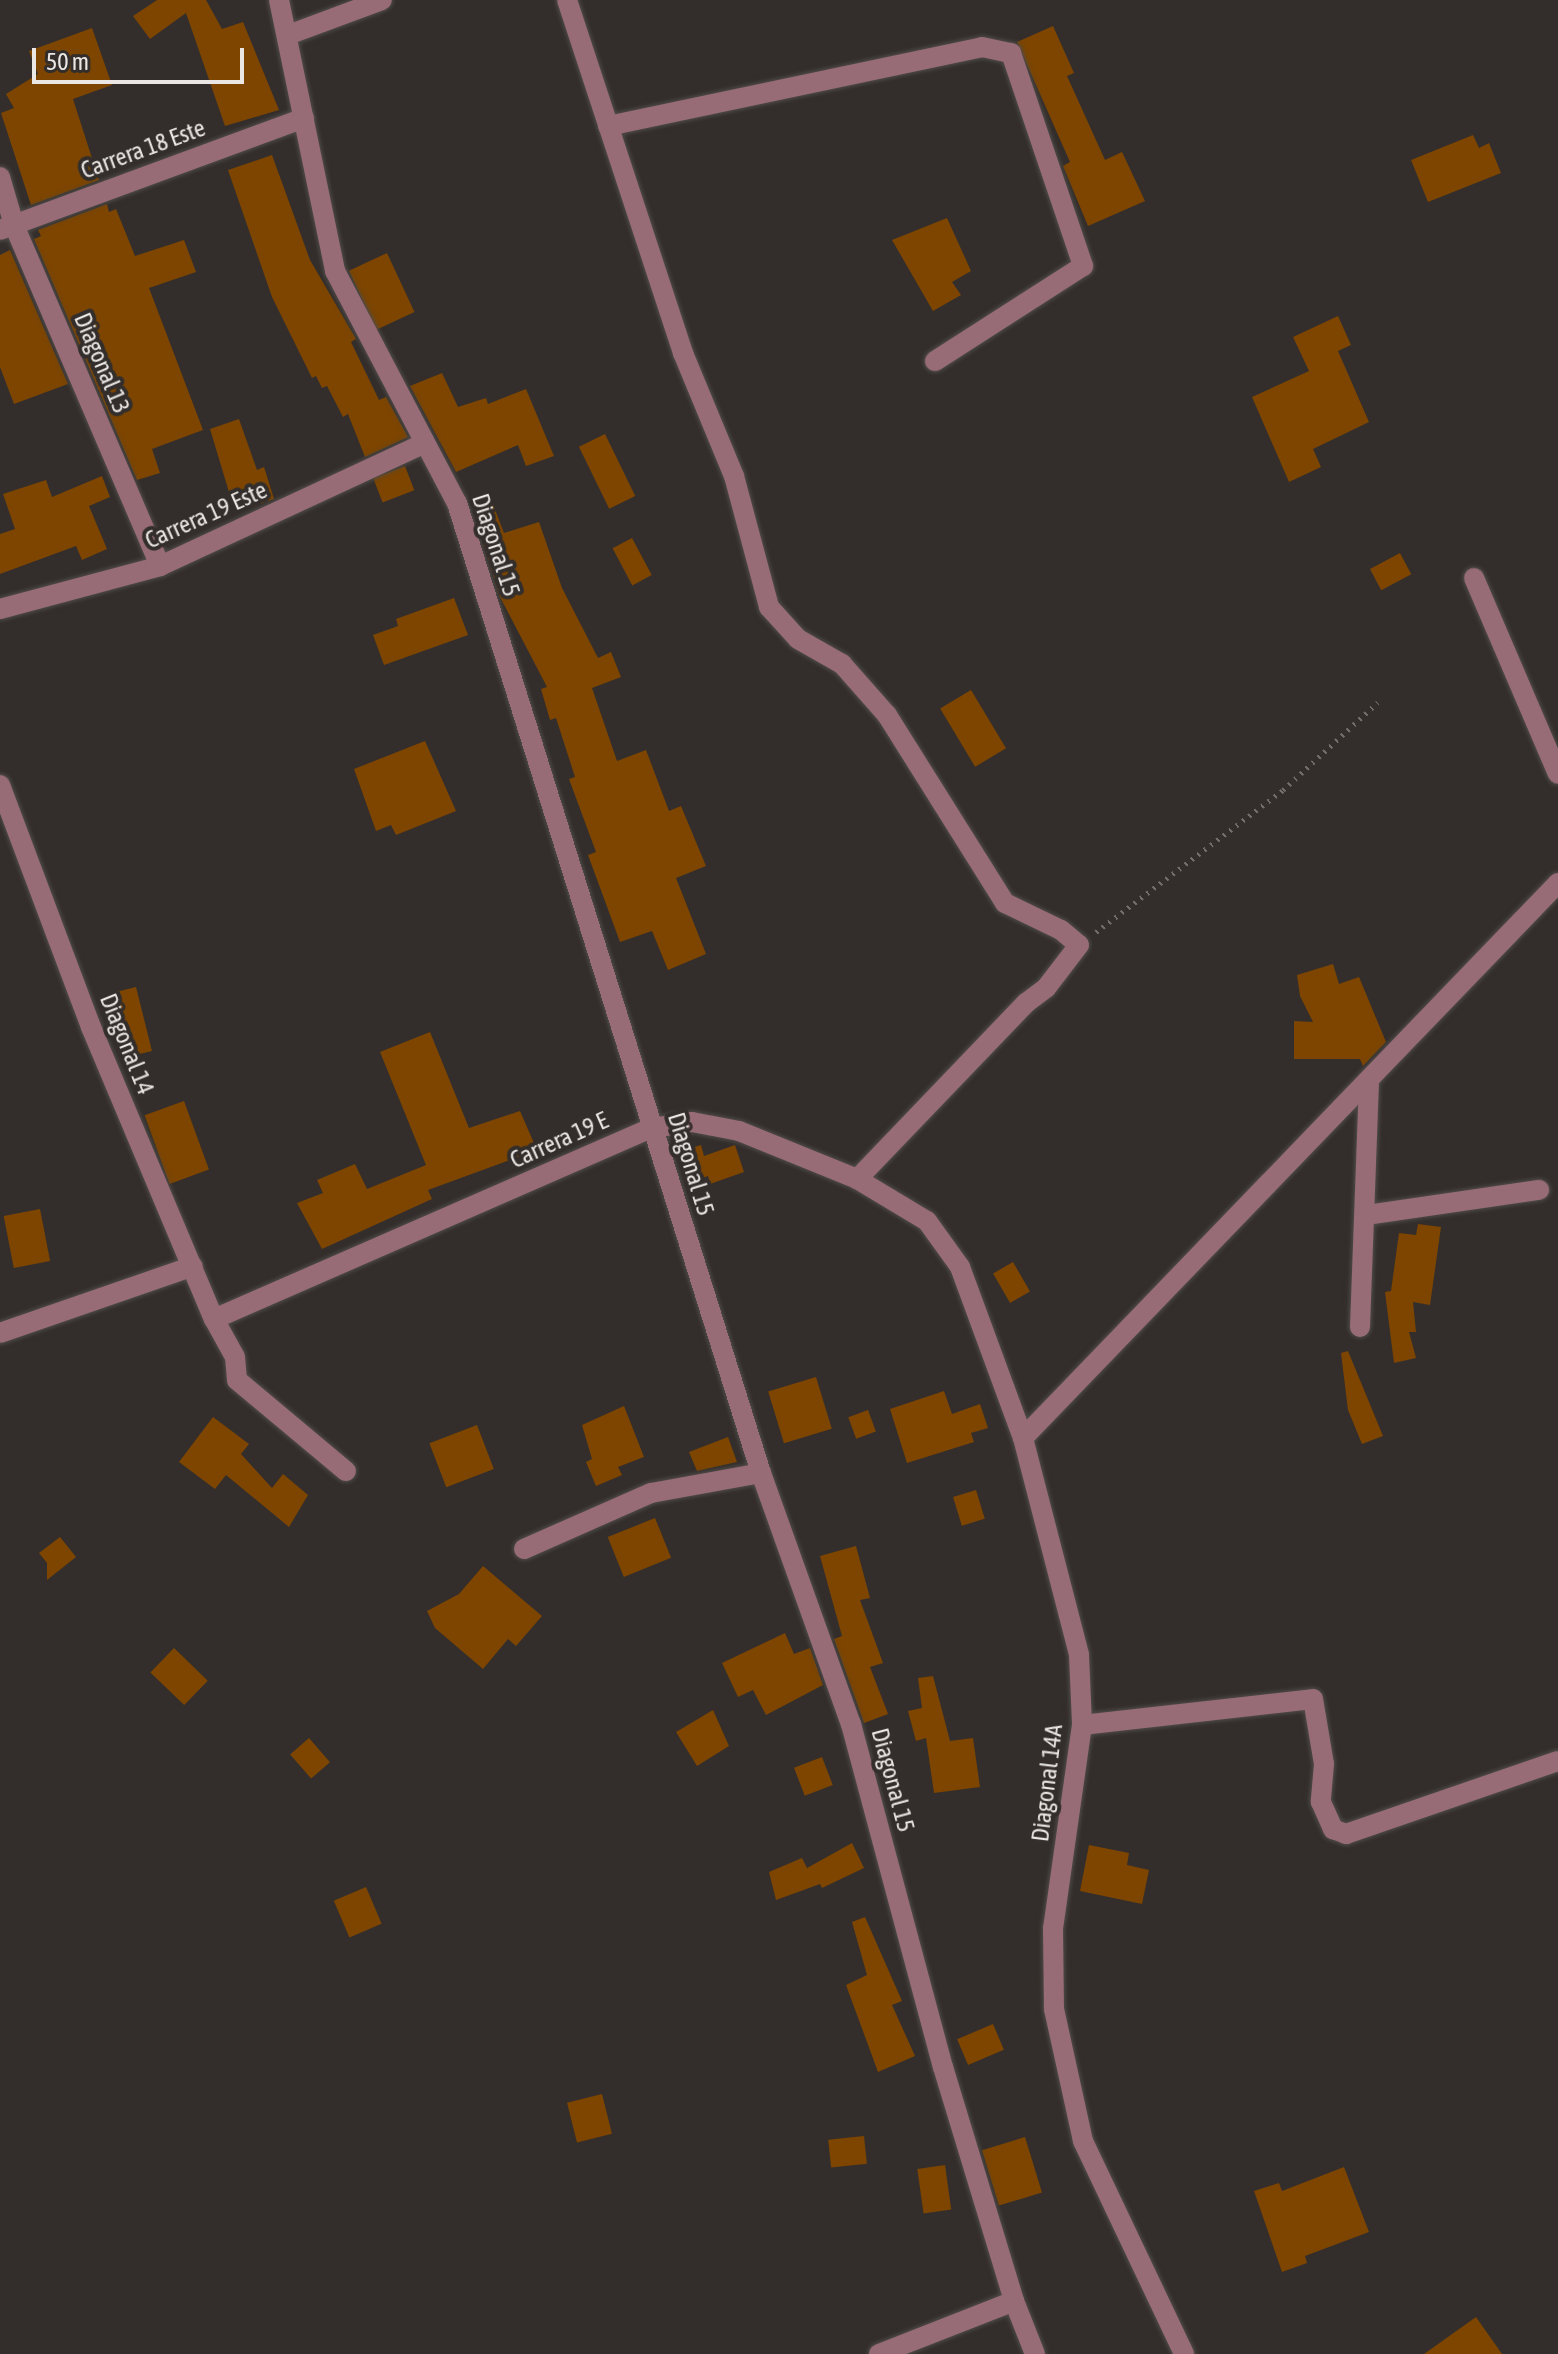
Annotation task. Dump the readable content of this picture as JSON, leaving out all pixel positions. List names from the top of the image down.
{
  "streets": {
    "street": [
      "Carrera 18 Este",
      "Diagonal 13",
      "Carrera 19 Este",
      "Diagonal 15",
      "Diagonal 14",
      "Carrera 19 E",
      "Diagonal 14A"
    ]
  },
  "crossings": [
    ["Carrera 18 Este", "Diagonal 13"],
    ["Carrera 18 Este", "Diagonal 15"],
    ["Diagonal 13", "Carrera 19 Este"],
    ["Carrera 19 Este", "Diagonal 15"],
    ["Diagonal 15", "Carrera 19 E"],
    ["Diagonal 14", "Carrera 19 E"],
    ["Carrera 19 E", "Diagonal 14A"]
  ],
  "scale_bar": "50 m"
}
